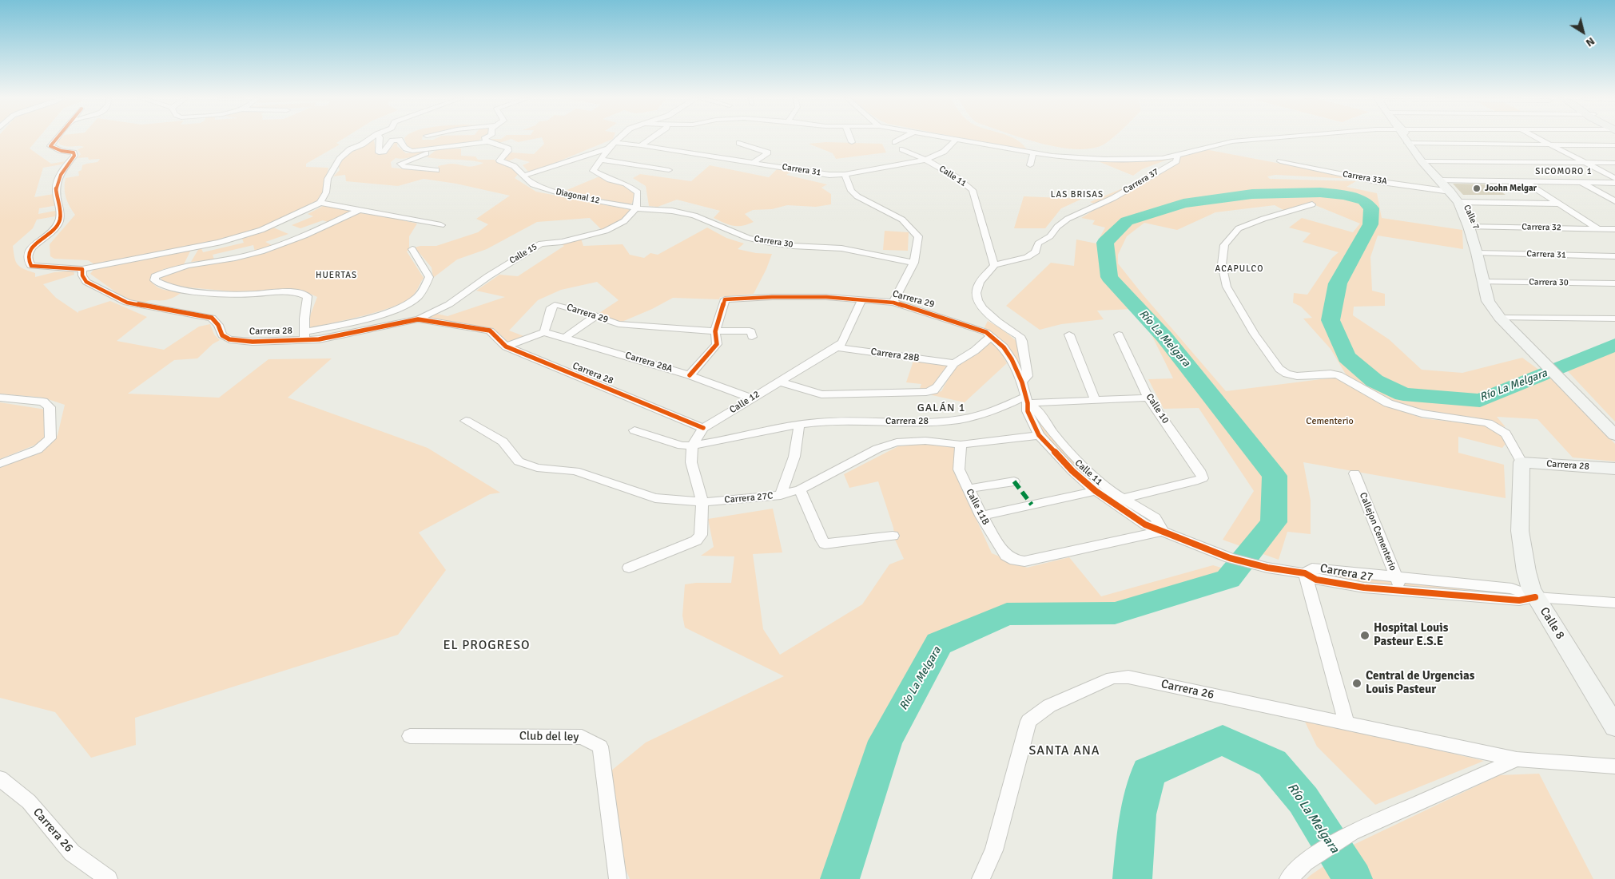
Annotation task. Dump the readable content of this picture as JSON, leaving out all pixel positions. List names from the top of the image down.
{
  "streets": {
    "street": [
      "Carrera 31",
      "Calle 11",
      "Carrera 33A",
      "Carrera 37",
      "Diagonal 12",
      "Calle 7",
      "Carrera 32",
      "Carrera 30",
      "Calle 15",
      "Carrera 29",
      "Carrera 28",
      "Carrera 28B",
      "Carrera 28A",
      "Calle 12",
      "Calle 10",
      "Carrera 27C",
      "Calle 11B",
      "Callejon Cementerio",
      "Carrera 27",
      "Calle 8",
      "Carrera 26",
      "Club del ley"
    ]
  },
  "crossings": [
    ["Carrera 31", "Calle 11"],
    ["Carrera 31", "Calle 7"],
    ["Calle 11", "Carrera 37"],
    ["Calle 11", "Carrera 29"],
    ["Calle 11", "Carrera 28"],
    ["Calle 11", "Calle 10"],
    ["Calle 11", "Carrera 27C"],
    ["Calle 11", "Calle 11B"],
    ["Calle 11", "Carrera 27"],
    ["Carrera 33A", "Calle 7"],
    ["Diagonal 12", "Carrera 30"],
    ["Diagonal 12", "Calle 15"],
    ["Calle 7", "Carrera 32"],
    ["Calle 7", "Carrera 30"],
    ["Carrera 30", "Calle 15"],
    ["Calle 15", "Carrera 28"],
    ["Carrera 29", "Carrera 28"],
    ["Carrera 29", "Carrera 28A"],
    ["Carrera 29", "Calle 12"],
    ["Carrera 28", "Calle 12"],
    ["Carrera 28", "Calle 10"],
    ["Carrera 28", "Calle 8"],
    ["Carrera 28B", "Calle 12"],
    ["Carrera 28A", "Calle 12"],
    ["Carrera 27C", "Calle 11B"],
    ["Calle 11B", "Carrera 27"],
    ["Callejon Cementerio", "Carrera 27"],
    ["Carrera 27", "Calle 8"]
  ],
  "districts": [
    "SICOMORO 1",
    "LAS BRISAS",
    "ACAPULCO",
    "HUERTAS",
    "GALÁN 1",
    "EL PROGRESO",
    "SANTA ANA"
  ],
  "water": ["Río La Melgara"],
  "parks": ["Cementerio"],
  "places": ["Joohn Melgar", "Hospital Louis Pasteur E.S.E", "Central de Urgencias Louis Pasteur"],
  "north": "bottom right"
}
